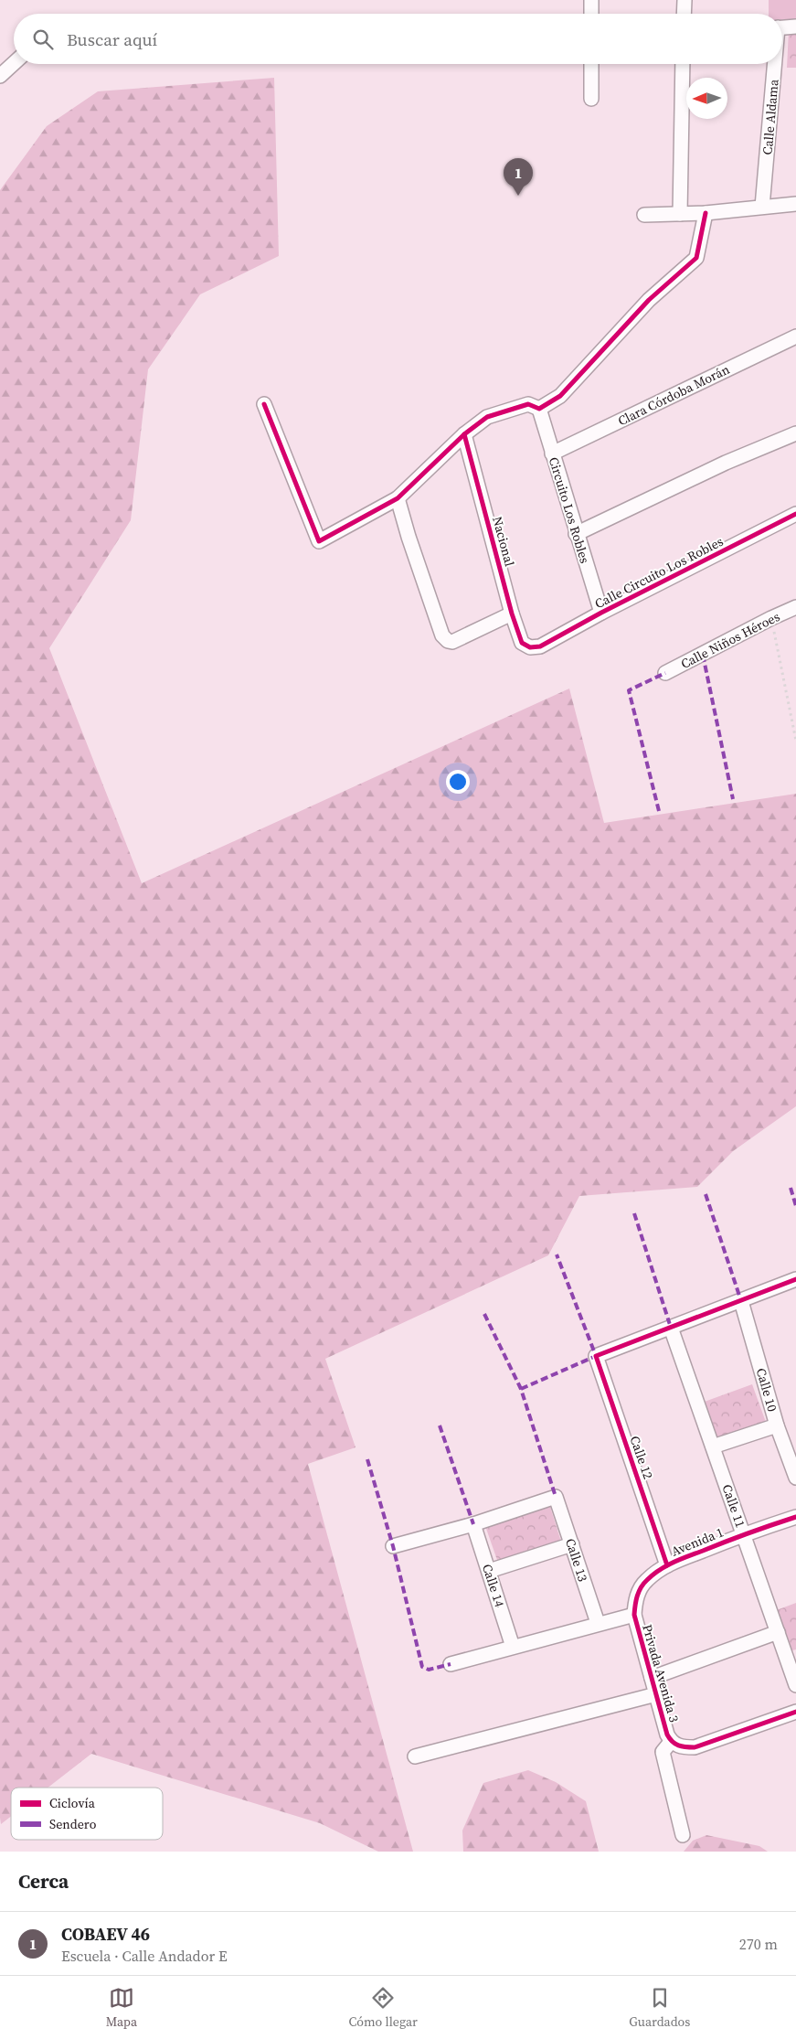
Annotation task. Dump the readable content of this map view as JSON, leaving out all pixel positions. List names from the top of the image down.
{
  "streets": {
    "street": [
      "Calle Aldama",
      "Clara Córdoba Morán",
      "Circuito Los Robles",
      "Nacional",
      "Calle Circuito Los Robles",
      "Calle Niños Héroes",
      "Calle 10",
      "Calle 12",
      "Calle 11",
      "Avenida 1",
      "Calle 13",
      "Calle 14",
      "Privada Avenida 3"
    ]
  },
  "crossings": [
    ["Clara Córdoba Morán", "Circuito Los Robles"],
    ["Circuito Los Robles", "Calle Circuito Los Robles"],
    ["Nacional", "Calle Circuito Los Robles"],
    ["Calle 12", "Calle 11"],
    ["Calle 12", "Avenida 1"],
    ["Calle 11", "Avenida 1"],
    ["Avenida 1", "Privada Avenida 3"],
    ["Calle 13", "Calle 14"]
  ],
  "legend": ["Ciclovía", "Sendero"],
  "north": "left",
  "page": {
    "search": "Buscar aquí",
    "pins": "1",
    "heading": "Cerca",
    "list": [
      {
        "mark": "1",
        "name": "COBAEV 46",
        "note": "Escuela · Calle Andador E",
        "value": "270 m"
      }
    ],
    "nav": ["Mapa", "Cómo llegar", "Guardados"]
  }
}
